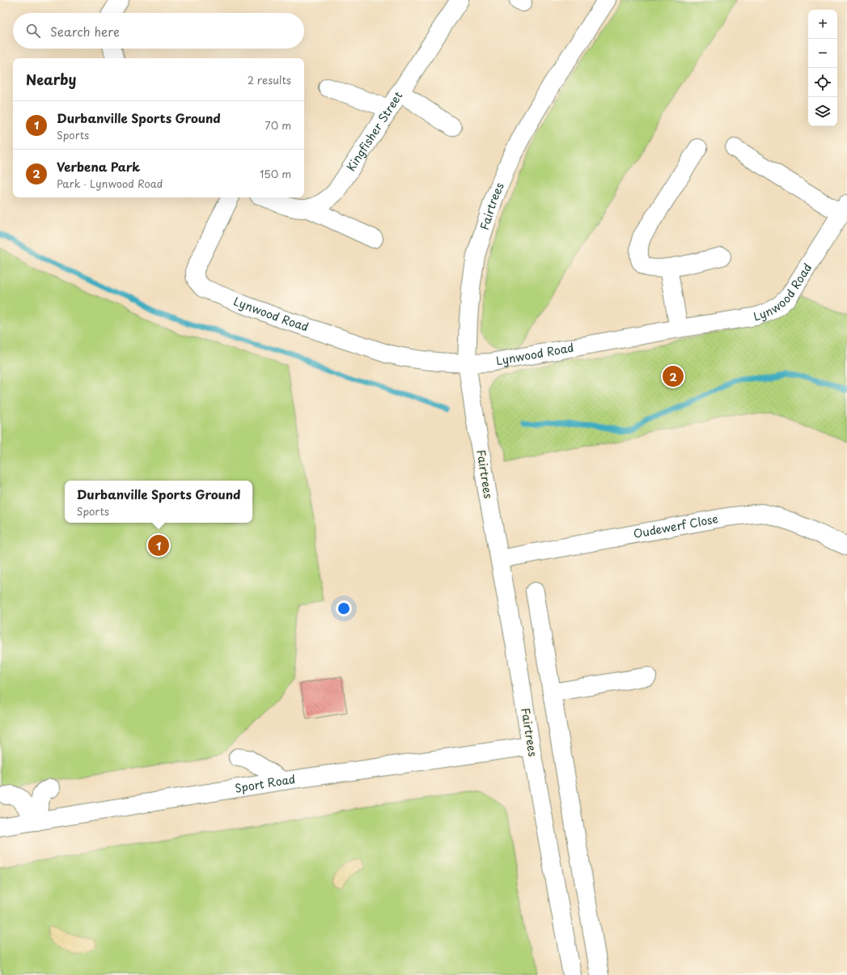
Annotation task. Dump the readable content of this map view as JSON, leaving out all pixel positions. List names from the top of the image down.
{
  "streets": {
    "street": [
      "Kingfisher Street",
      "Fairtrees",
      "Lynwood Road",
      "Oudewerf Close",
      "Sport Road"
    ]
  },
  "crossings": [
    ["Fairtrees", "Lynwood Road"],
    ["Fairtrees", "Oudewerf Close"],
    ["Fairtrees", "Sport Road"]
  ],
  "page": {
    "map_buttons": ["+", "−"],
    "search": "Search here",
    "heading": ["Nearby", "2 results"],
    "list": [
      {
        "mark": "1",
        "name": "Durbanville Sports Ground",
        "note": "Sports",
        "value": "70 m"
      },
      {
        "mark": "2",
        "name": "Verbena Park",
        "note": "Park · Lynwood Road",
        "value": "150 m"
      }
    ],
    "pins": ["2", "1"],
    "popup": ["Durbanville Sports Ground", "Sports"]
  }
}
